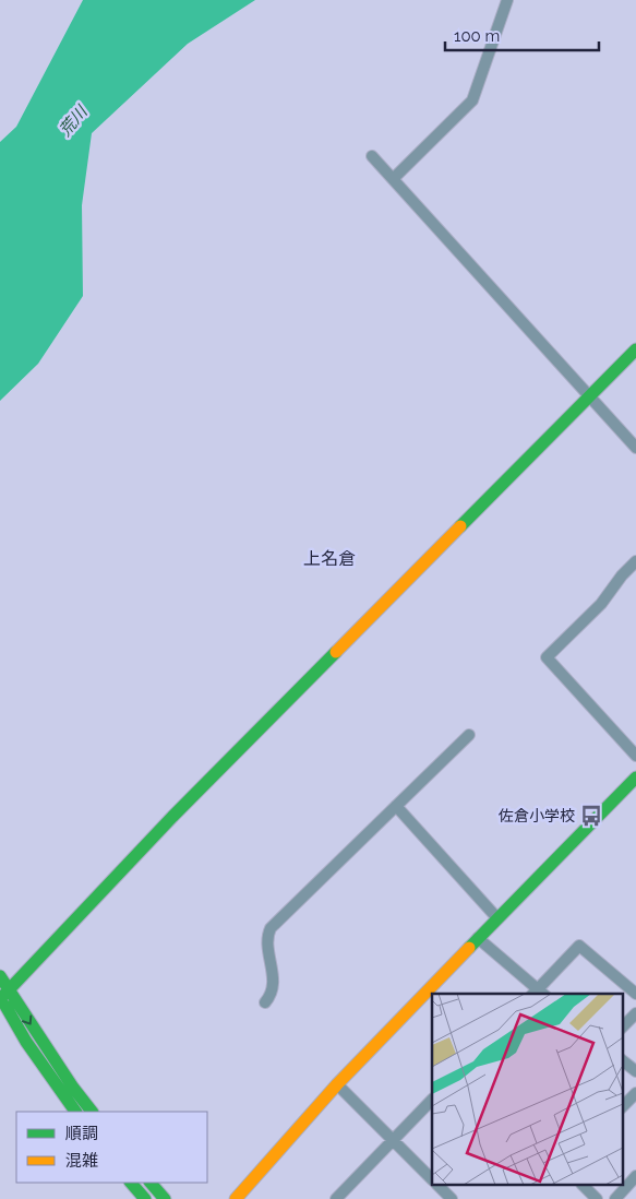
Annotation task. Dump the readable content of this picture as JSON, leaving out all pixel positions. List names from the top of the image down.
{
  "districts": ["上名倉"],
  "water": ["荒川"],
  "places": {
    "bus stop": ["佐倉小学校"]
  },
  "legend": ["順調", "混雑"],
  "scale_bar": "100 m"
}
